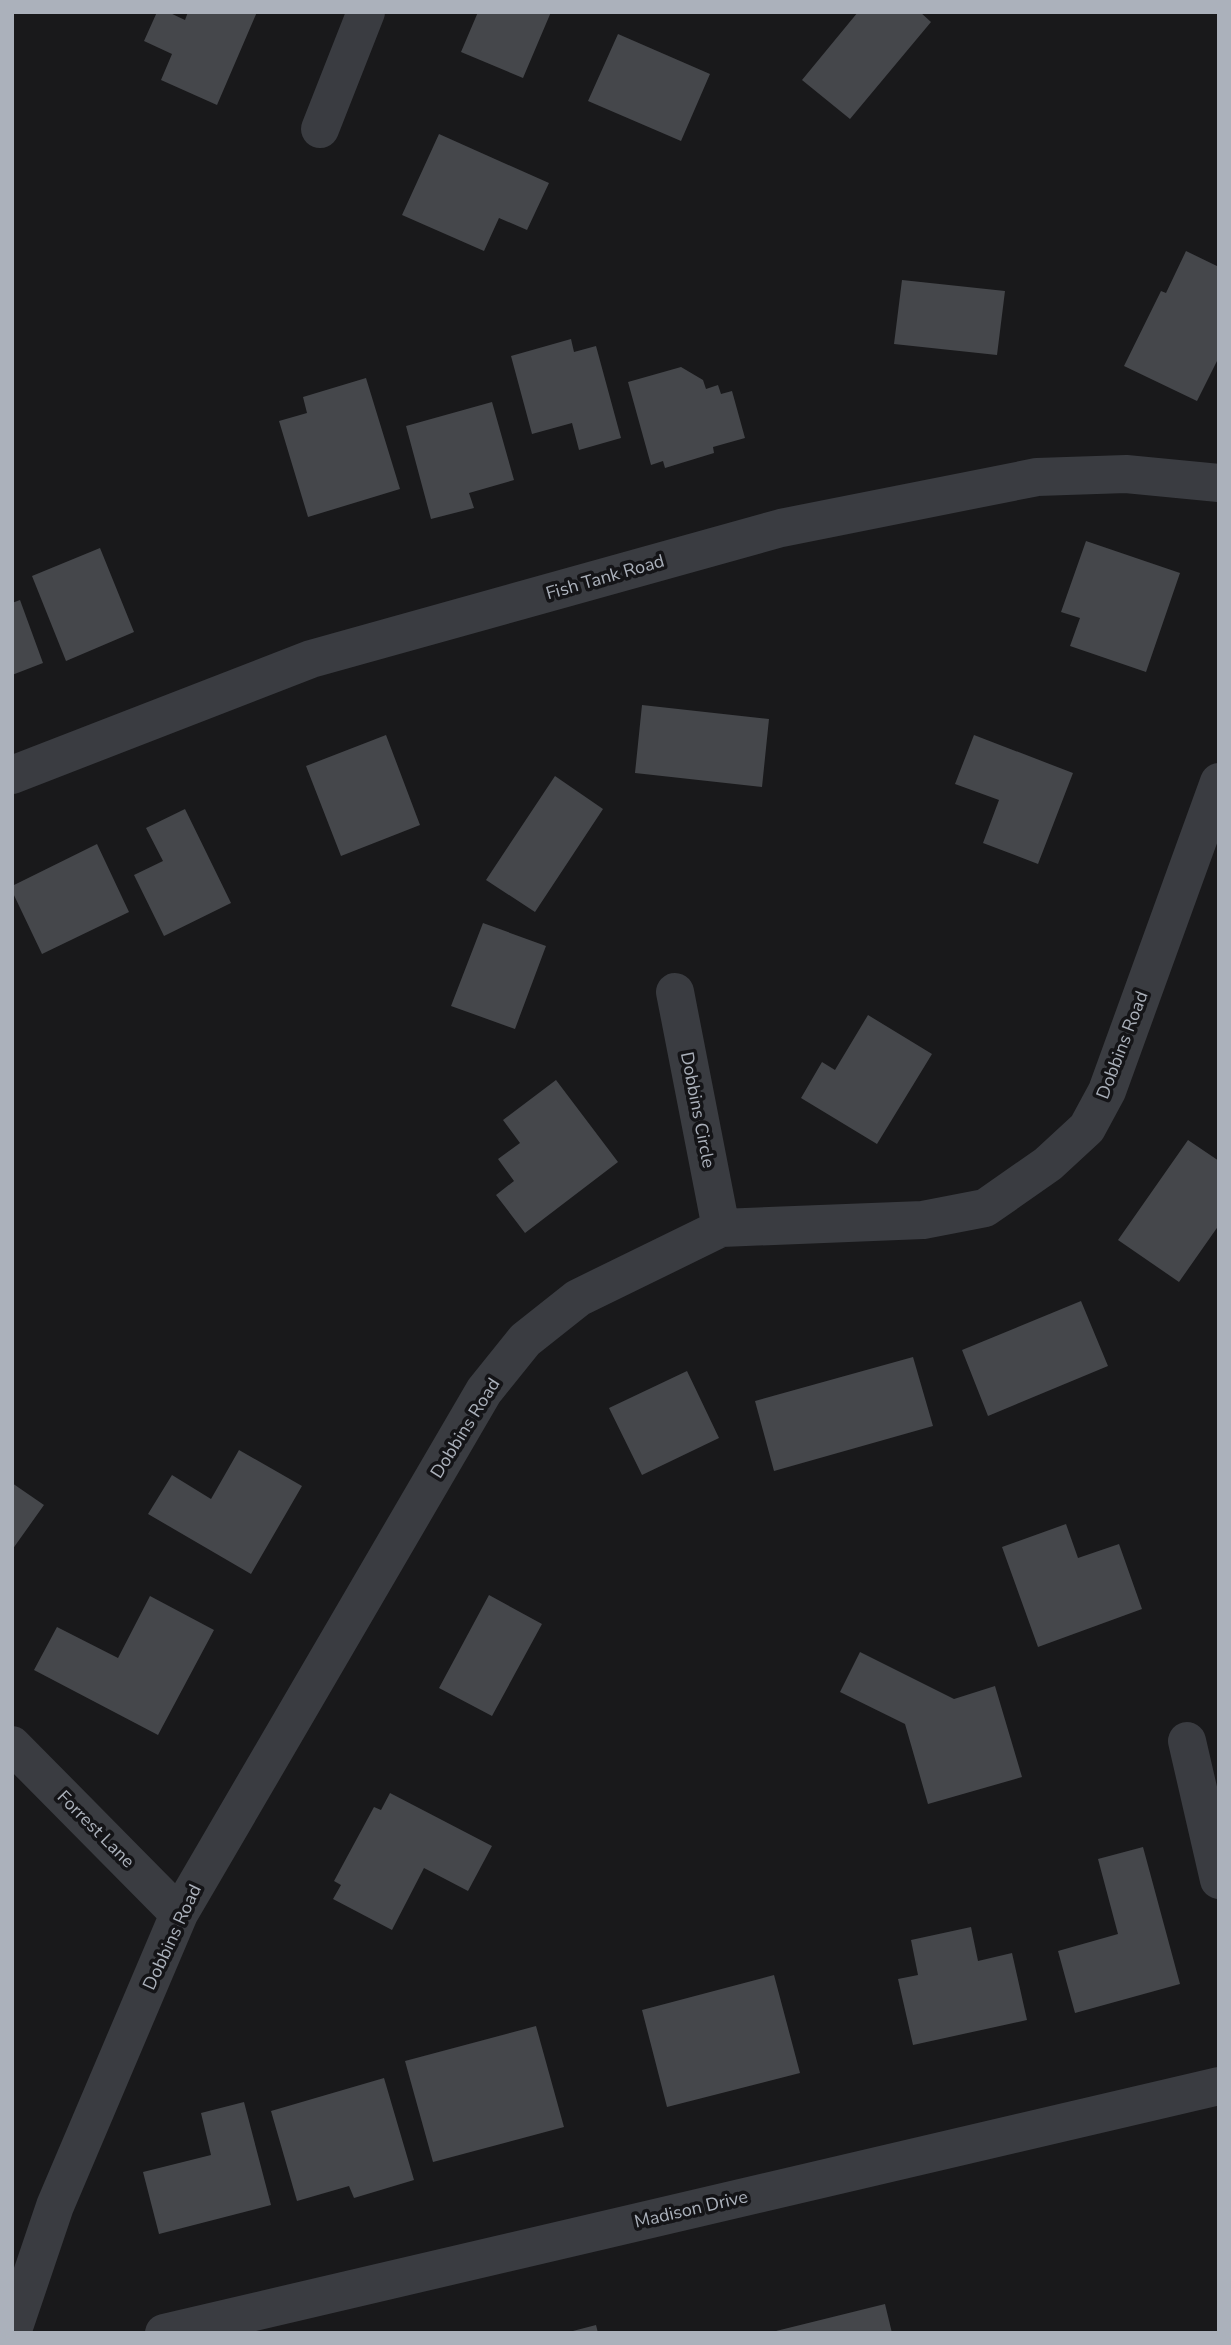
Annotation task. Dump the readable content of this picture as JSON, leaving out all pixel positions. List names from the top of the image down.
{
  "streets": {
    "street": [
      "Fish Tank Road",
      "Dobbins Road",
      "Dobbins Circle",
      "Forrest Lane",
      "Madison Drive"
    ]
  },
  "crossings": [
    ["Dobbins Road", "Dobbins Circle"],
    ["Dobbins Road", "Forrest Lane"]
  ]
}
